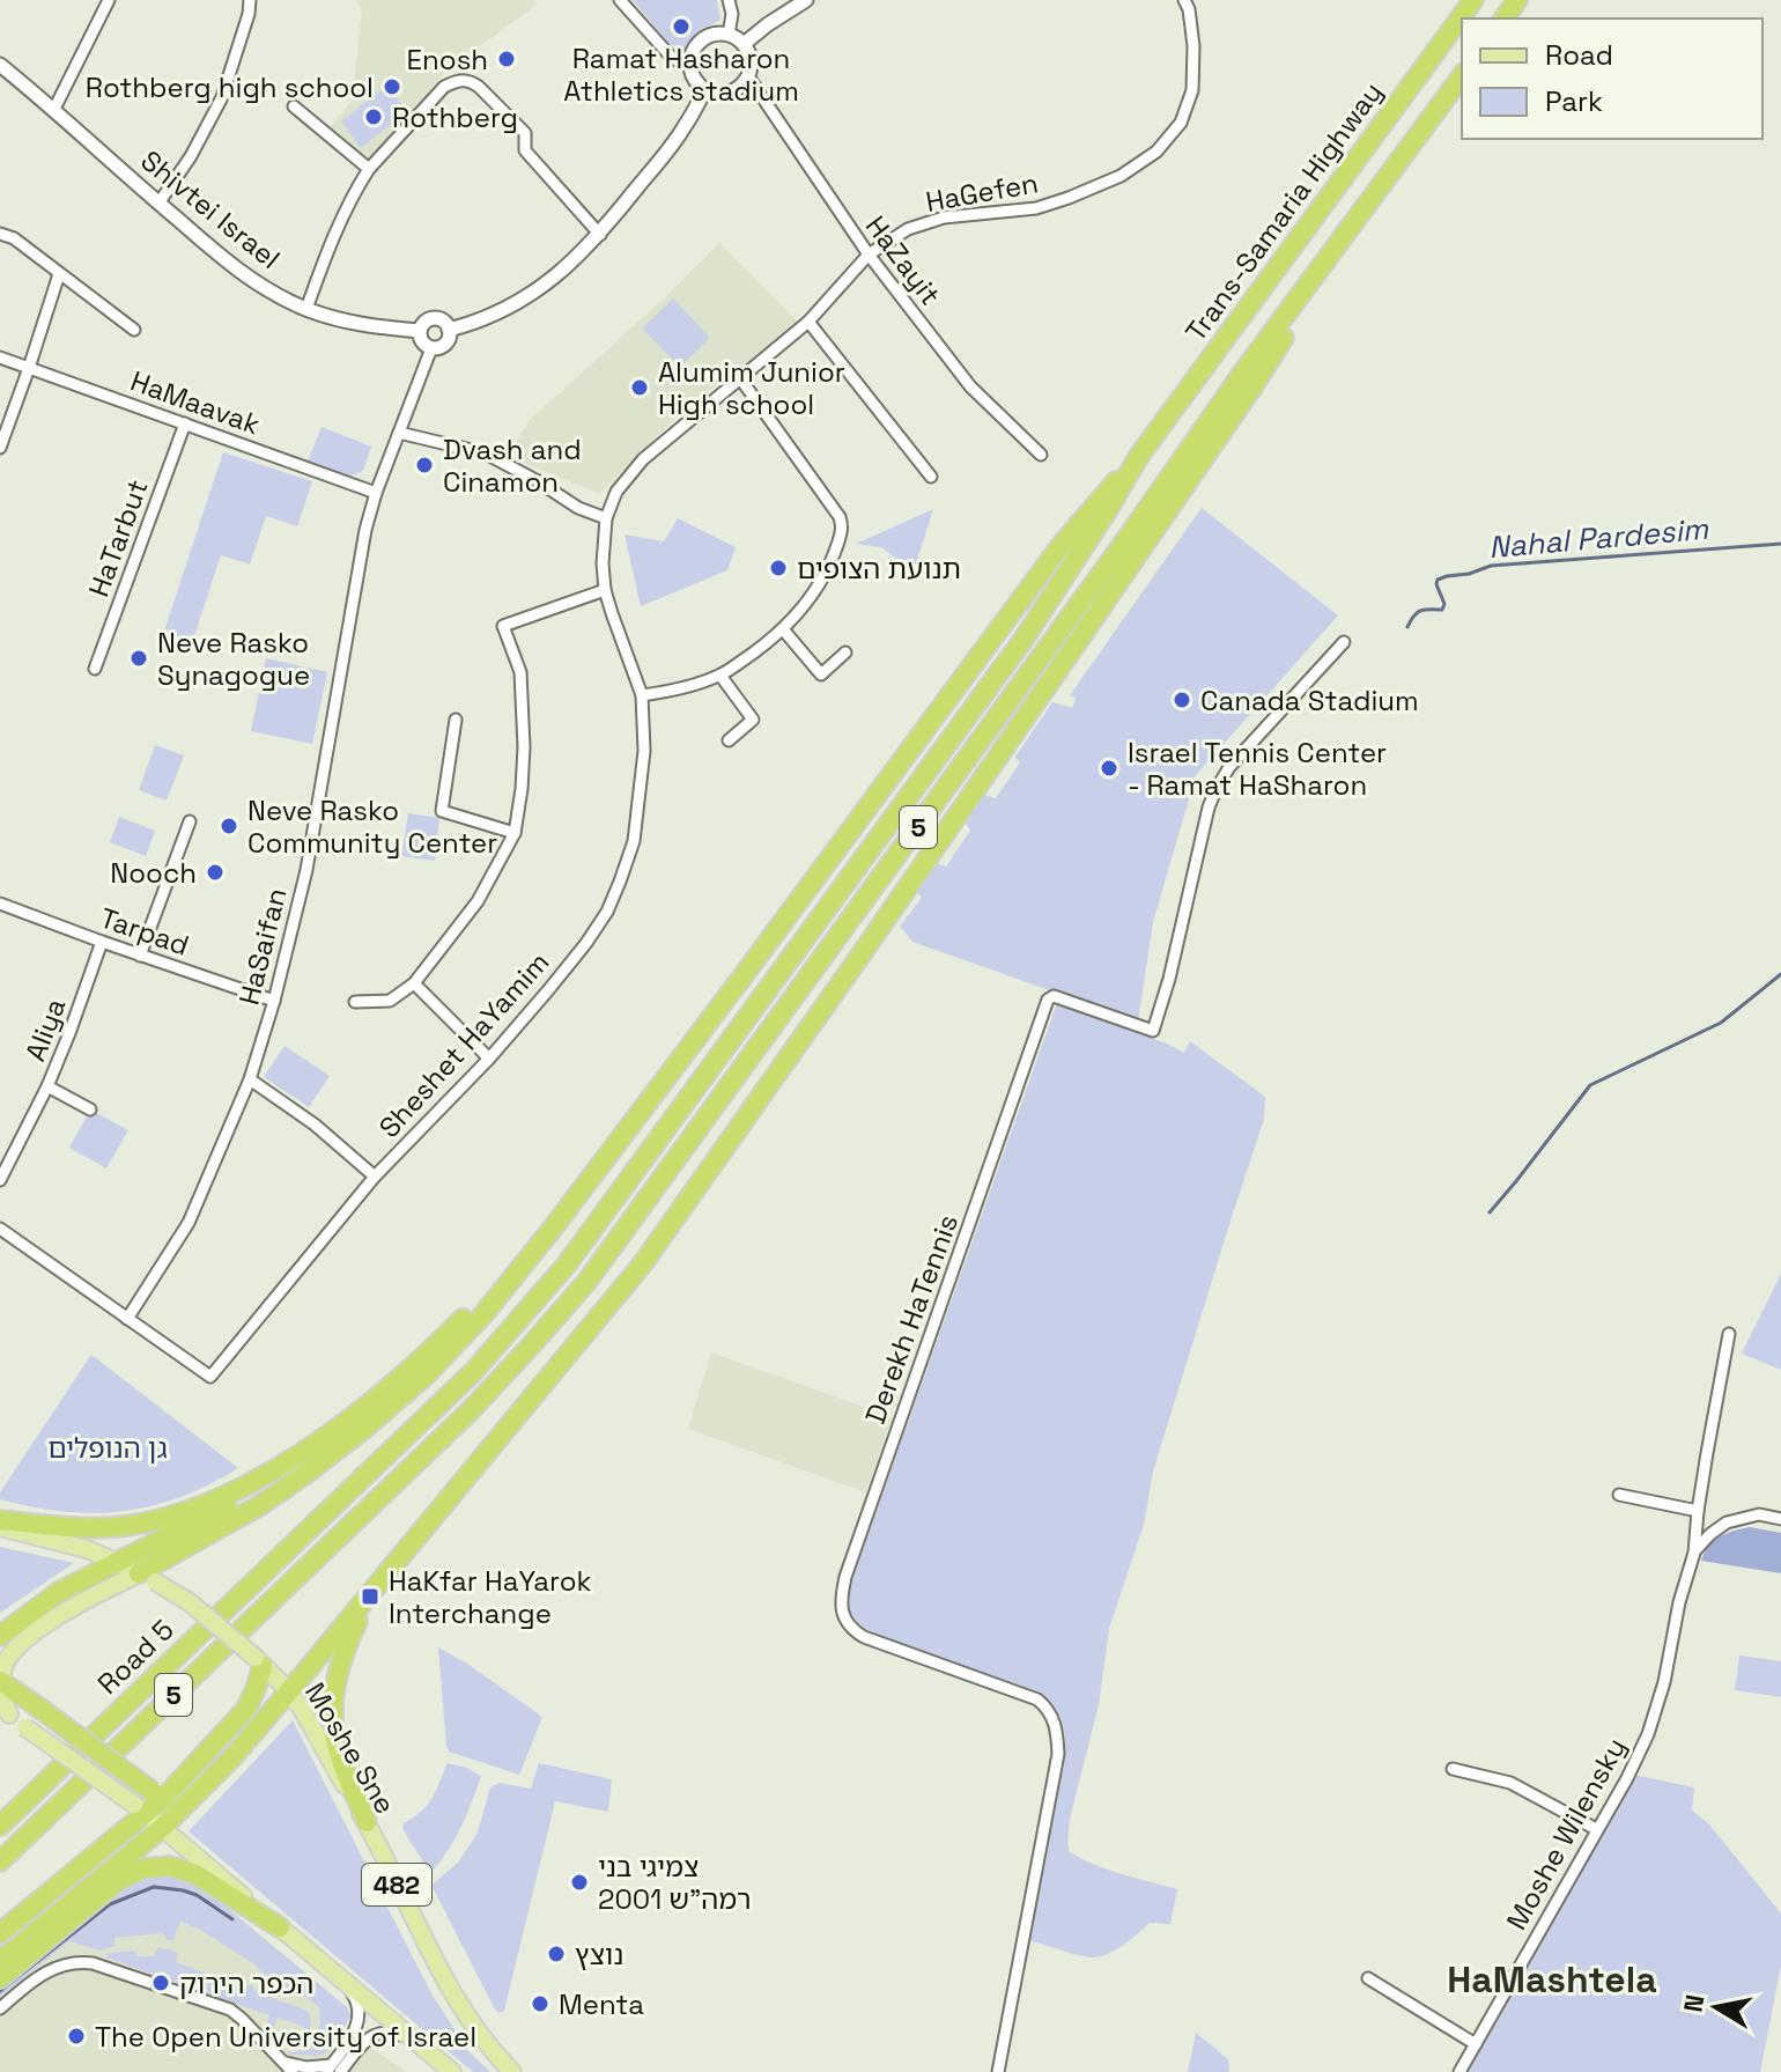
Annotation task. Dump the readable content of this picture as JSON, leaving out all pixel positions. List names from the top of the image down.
{
  "streets": {
    "highway": ["Trans-Samaria Highway", "5"],
    "main road": ["Moshe Sne", "482"],
    "street": [
      "HaGefen",
      "Shivtei Israel",
      "HaZayit",
      "HaMaavak",
      "HaTarbut",
      "Tarpad",
      "HaSaifan",
      "Aliya",
      "Sheshet HaYamim",
      "Derekh HaTennis",
      "Moshe Wilensky"
    ]
  },
  "crossings": [
    ["HaGefen", "HaZayit"],
    ["HaGefen", "Sheshet HaYamim"],
    ["Shivtei Israel", "HaSaifan"],
    ["Trans-Samaria Highway", "5"],
    ["HaMaavak", "HaTarbut"],
    ["HaMaavak", "HaSaifan"],
    ["Tarpad", "HaSaifan"],
    ["Tarpad", "Aliya"],
    ["HaSaifan", "Sheshet HaYamim"]
  ],
  "districts": ["HaMashtela"],
  "water": ["Nahal Pardesim"],
  "parks": ["גן הנופלים"],
  "places": {
    "other": [
      "Ramat Hasharon Athletics stadium",
      "Enosh",
      "Rothberg high school",
      "Rothberg",
      "Alumim Junior High school",
      "Dvash and Cinamon",
      "תנועת הצופים",
      "Neve Rasko Synagogue",
      "Canada Stadium",
      "Israel Tennis Center - Ramat HaSharon",
      "Neve Rasko Community Center",
      "Nooch",
      "צמיגי בני 2001 רמה\"ש",
      "נוצץ",
      "הכפר הירוק",
      "Menta",
      "The Open University of Israel"
    ],
    "transit": ["HaKfar HaYarok Interchange"]
  },
  "legend": ["Road", "Park"],
  "north": "left"
}
